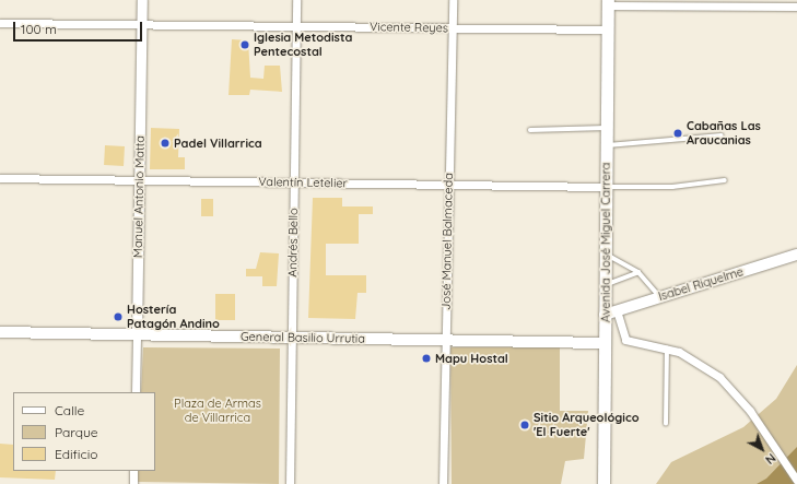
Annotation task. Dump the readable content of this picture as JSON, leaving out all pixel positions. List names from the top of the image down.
{
  "streets": {
    "main road": ["Avenida José Miguel Carrera", "Isabel Riquelme", "General Basilio Urrutia"],
    "street": [
      "Vicente Reyes",
      "Valentín Letelier",
      "Manuel Antonio Matta",
      "José Manuel Balmaceda",
      "Andrés Bello"
    ]
  },
  "crossings": [
    ["Vicente Reyes", "Manuel Antonio Matta"],
    ["Vicente Reyes", "José Manuel Balmaceda"],
    ["Vicente Reyes", "Andrés Bello"],
    ["Vicente Reyes", "Avenida José Miguel Carrera"],
    ["Valentín Letelier", "Manuel Antonio Matta"],
    ["Valentín Letelier", "José Manuel Balmaceda"],
    ["Valentín Letelier", "Andrés Bello"],
    ["Valentín Letelier", "Avenida José Miguel Carrera"],
    ["Manuel Antonio Matta", "General Basilio Urrutia"],
    ["José Manuel Balmaceda", "General Basilio Urrutia"],
    ["Andrés Bello", "General Basilio Urrutia"],
    ["Avenida José Miguel Carrera", "Isabel Riquelme"],
    ["Avenida José Miguel Carrera", "General Basilio Urrutia"]
  ],
  "parks": ["Plaza de Armas de Villarrica"],
  "places": [
    "Iglesia Metodista Pentecostal",
    "Cabañas Las Araucanias",
    "Padel Villarrica",
    "Hostería Patagón Andino",
    "Mapu Hostal",
    "Sitio Arqueológico 'El Fuerte'"
  ],
  "legend": ["Calle", "Parque", "Edificio"],
  "scale_bar": "100 m",
  "north": "bottom right"
}
